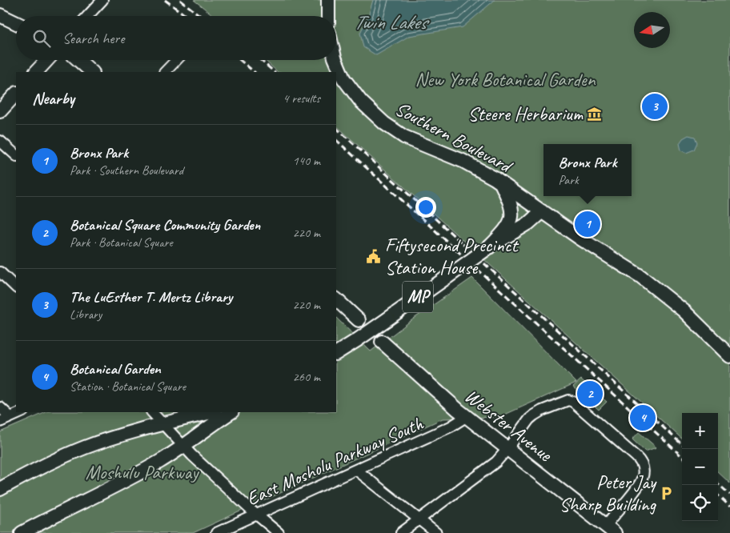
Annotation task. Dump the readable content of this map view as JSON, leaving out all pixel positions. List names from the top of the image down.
{
  "streets": {
    "main road": ["Southern Boulevard", "MP", "Webster Avenue"],
    "street": ["East Mosholu Parkway South"]
  },
  "crossings": [
    ["Southern Boulevard", "MP"],
    ["Webster Avenue", "East Mosholu Parkway South"]
  ],
  "water": ["Twin Lakes"],
  "parks": ["New York Botanical Garden", "Moshulu Parkway"],
  "places": {
    "museum": ["Steere Herbarium"],
    "public building": ["Fiftysecond Precinct Station House"],
    "parking": ["Peter Jay Sharp Building"]
  },
  "north": "left",
  "page": {
    "search": "Search here",
    "heading": ["Nearby", "4 results"],
    "pins": [
      "3",
      "1",
      "2",
      "4"
    ],
    "list": [
      {
        "mark": "1",
        "name": "Bronx Park",
        "note": "Park · Southern Boulevard",
        "value": "140 m"
      },
      {
        "mark": "2",
        "name": "Botanical Square Community Garden",
        "note": "Park · Botanical Square",
        "value": "220 m"
      },
      {
        "mark": "3",
        "name": "The LuEsther T. Mertz Library",
        "note": "Library",
        "value": "220 m"
      },
      {
        "mark": "4",
        "name": "Botanical Garden",
        "note": "Station · Botanical Square",
        "value": "260 m"
      }
    ],
    "popup": ["Bronx Park", "Park"],
    "map_buttons": ["+", "−"]
  }
}
